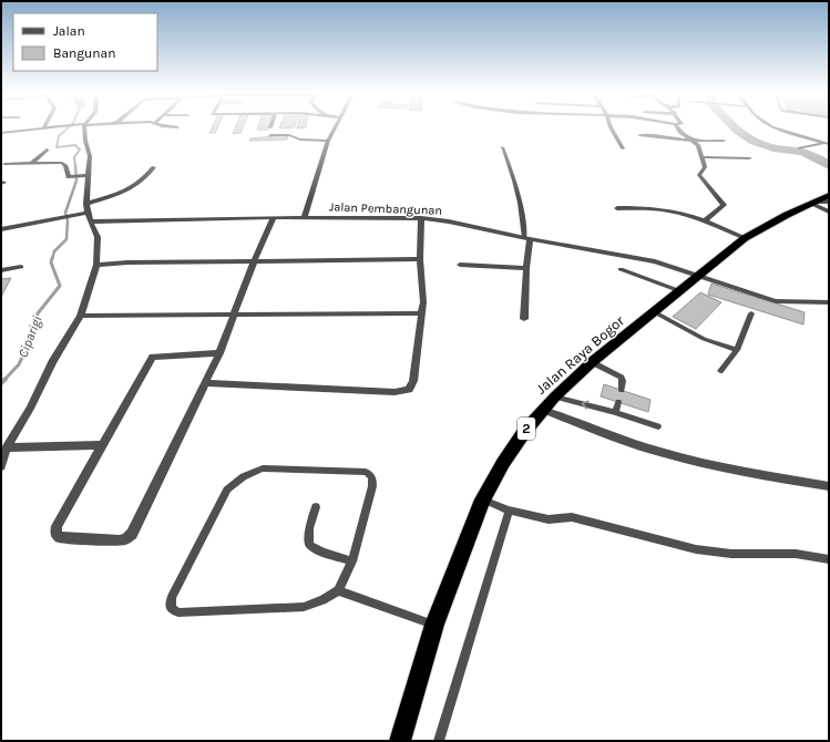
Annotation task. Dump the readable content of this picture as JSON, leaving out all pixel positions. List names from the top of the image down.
{
  "streets": {
    "highway": ["Jalan Raya Bogor", "2"],
    "street": ["Jalan Pembangunan"]
  },
  "crossings": [
    ["Jalan Pembangunan", "Jalan Raya Bogor"]
  ],
  "water": ["Ciparigi"],
  "legend": ["Jalan", "Bangunan"]
}
